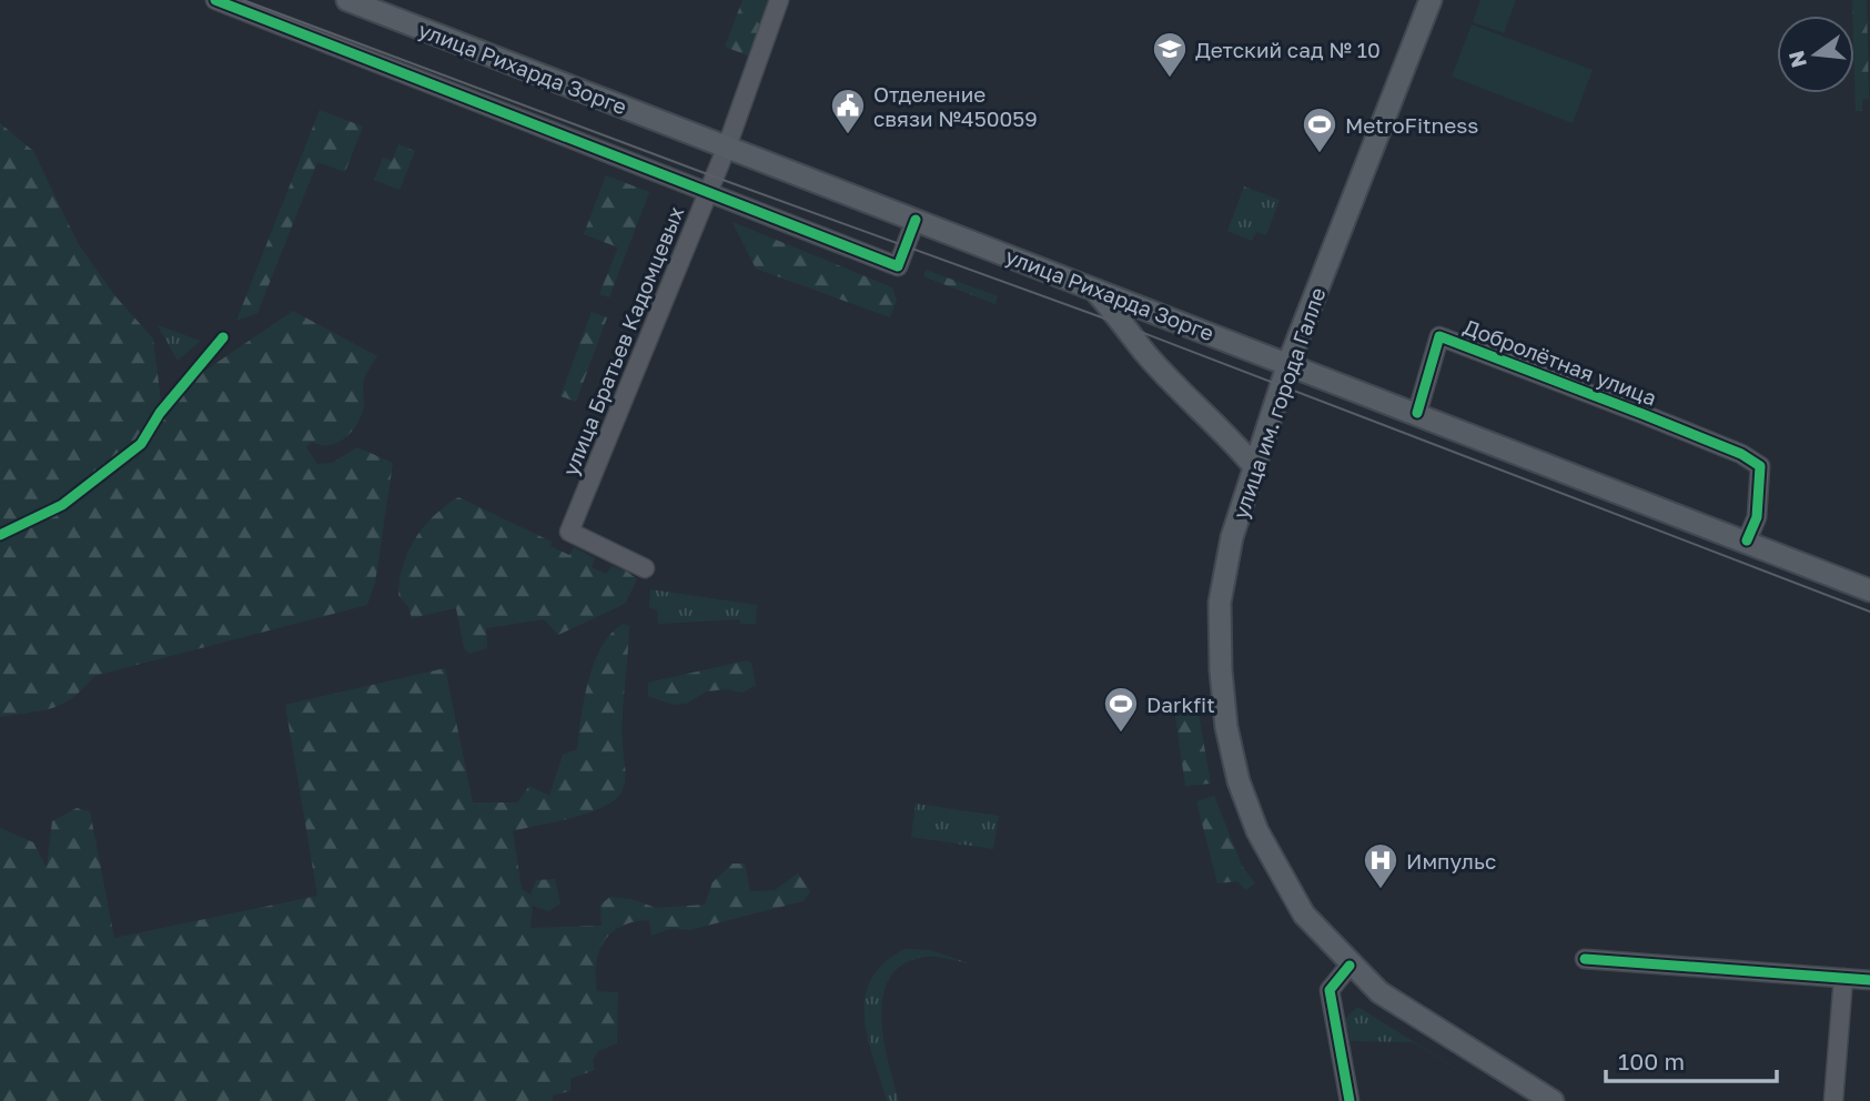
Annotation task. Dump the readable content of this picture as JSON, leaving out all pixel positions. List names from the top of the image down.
{
  "streets": {
    "main road": ["улица Рихарда Зорге", "улица им. города Галле"],
    "street": ["улица Братьев Кадомцевых", "Добролётная улица"]
  },
  "crossings": [
    ["улица Рихарда Зорге", "улица Братьев Кадомцевых"],
    ["улица Рихарда Зорге", "Добролётная улица"],
    ["улица Рихарда Зорге", "улица им. города Галле"]
  ],
  "places": {
    "school or university": ["Детский сад № 10"],
    "public building": ["Отделение связи №450059"],
    "sports": ["MetroFitness", "Darkfit"],
    "hospital": ["Импульс"]
  },
  "scale_bar": "100 m",
  "north": "left"
}
